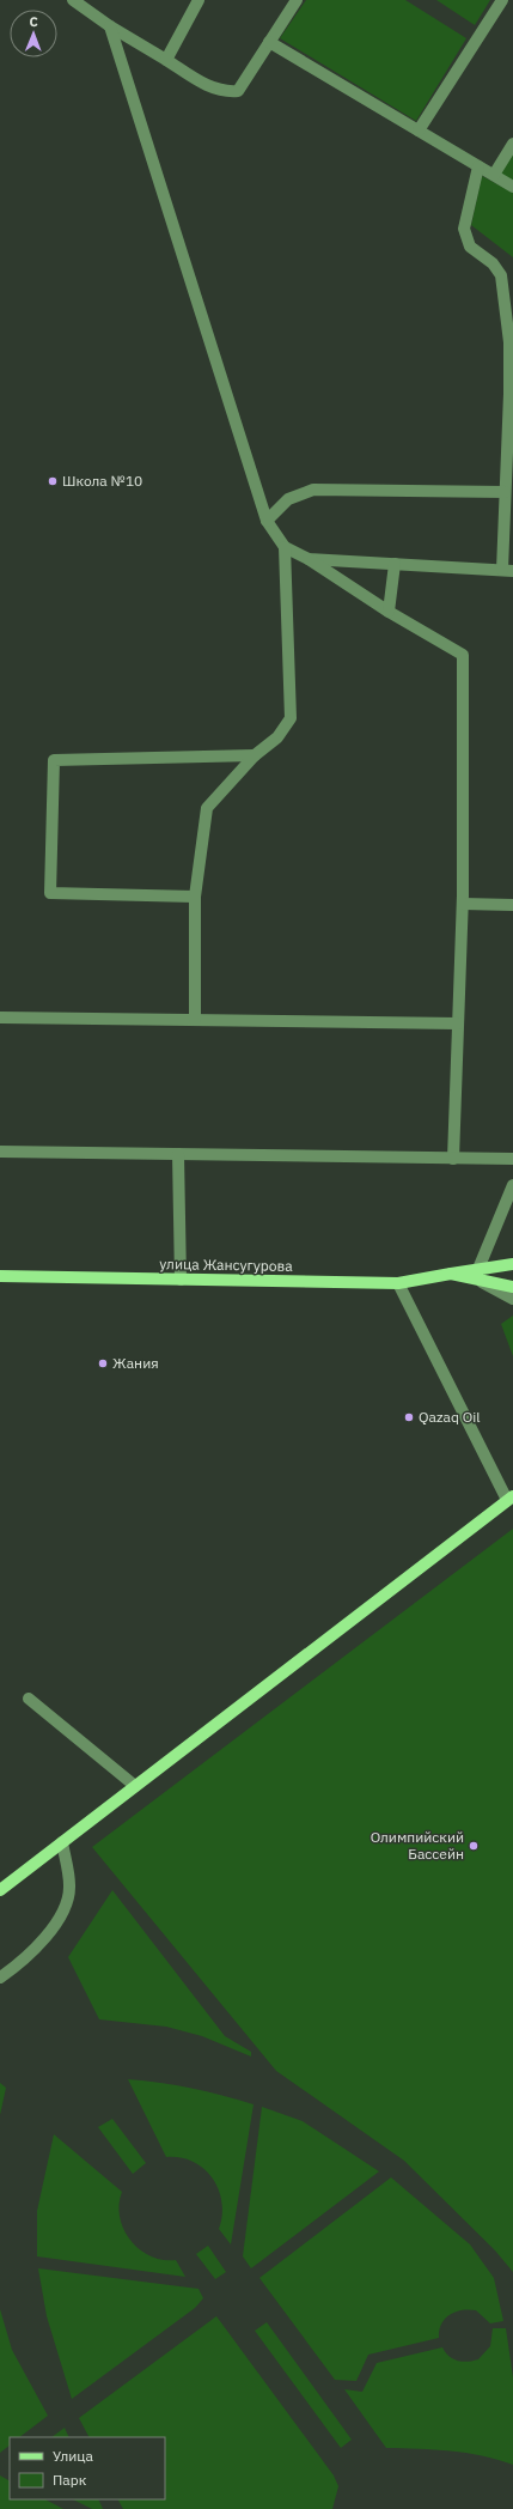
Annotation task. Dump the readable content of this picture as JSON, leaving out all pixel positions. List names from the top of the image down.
{
  "streets": {
    "main road": ["улица Жансугурова"]
  },
  "places": [
    "Школа №10",
    "Жания",
    "Qazaq Oil",
    "Олимпийский Бассейн"
  ],
  "legend": ["Улица", "Парк"],
  "north": "top"
}
